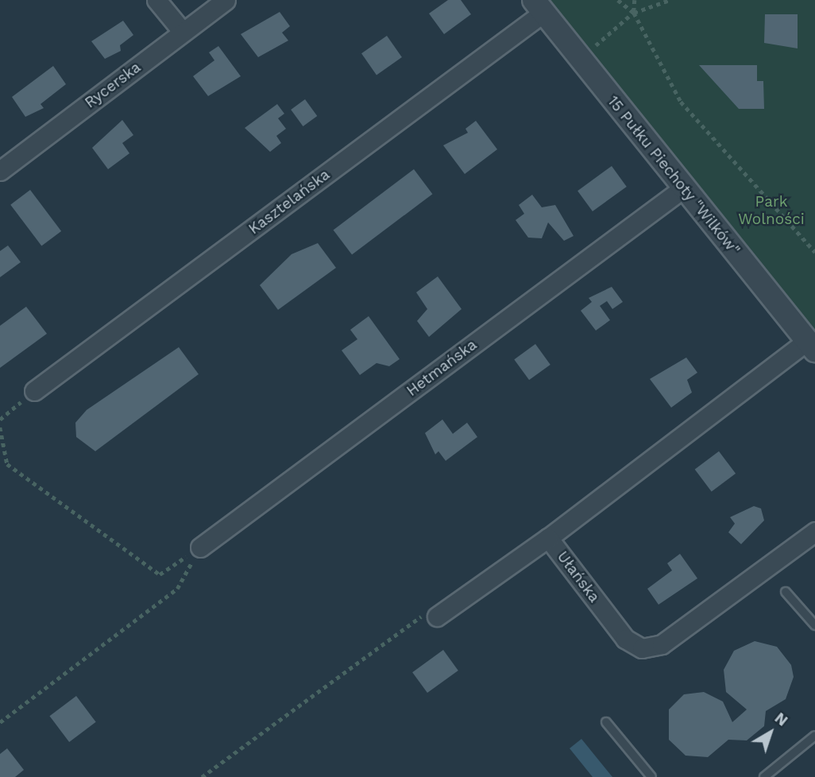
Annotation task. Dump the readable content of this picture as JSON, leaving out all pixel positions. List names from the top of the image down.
{
  "streets": {
    "street": [
      "Rycerska",
      "15 Pułku Piechoty \"Wilków\"",
      "Kasztelańska",
      "Hetmańska",
      "Ułańska"
    ]
  },
  "crossings": [
    ["15 Pułku Piechoty \"Wilków\"", "Kasztelańska"],
    ["15 Pułku Piechoty \"Wilków\"", "Hetmańska"],
    ["15 Pułku Piechoty \"Wilków\"", "Ułańska"]
  ],
  "parks": ["Park Wolności"],
  "north": "top right"
}
